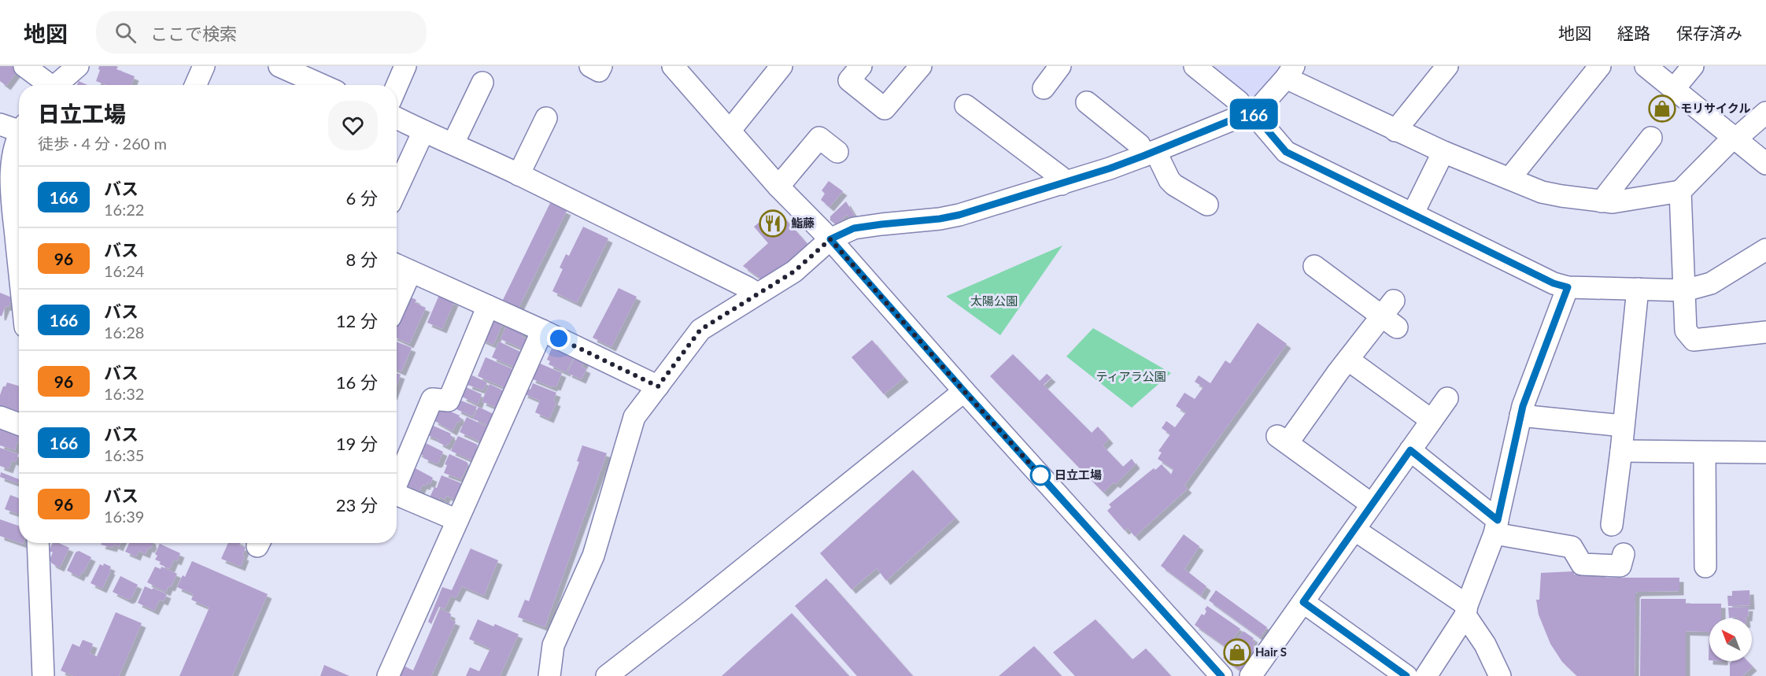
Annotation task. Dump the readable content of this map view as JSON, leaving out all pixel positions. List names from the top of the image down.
{
  "parks": ["太陽公園", "ティアラ公園"],
  "places": {
    "shop": ["モリサイクル", "Hair S"],
    "restaurant": ["鮨藤"],
    "other": ["日立工場"]
  },
  "lines": ["bus line 166"],
  "north": "top left",
  "page": {
    "header": "地図",
    "search": "ここで検索",
    "nav": ["地図", "経路", "保存済み"],
    "on_map": "166",
    "heading": ["日立工場", "徒歩 · 4 分 · 260 m"],
    "list": [
      {
        "mark": "166",
        "name": "バス",
        "note": "16:22",
        "value": "6 分"
      },
      {
        "mark": "96",
        "name": "バス",
        "note": "16:24",
        "value": "8 分"
      },
      {
        "mark": "166",
        "name": "バス",
        "note": "16:28",
        "value": "12 分"
      },
      {
        "mark": "96",
        "name": "バス",
        "note": "16:32",
        "value": "16 分"
      },
      {
        "mark": "166",
        "name": "バス",
        "note": "16:35",
        "value": "19 分"
      },
      {
        "mark": "96",
        "name": "バス",
        "note": "16:39",
        "value": "23 分"
      }
    ]
  }
}
